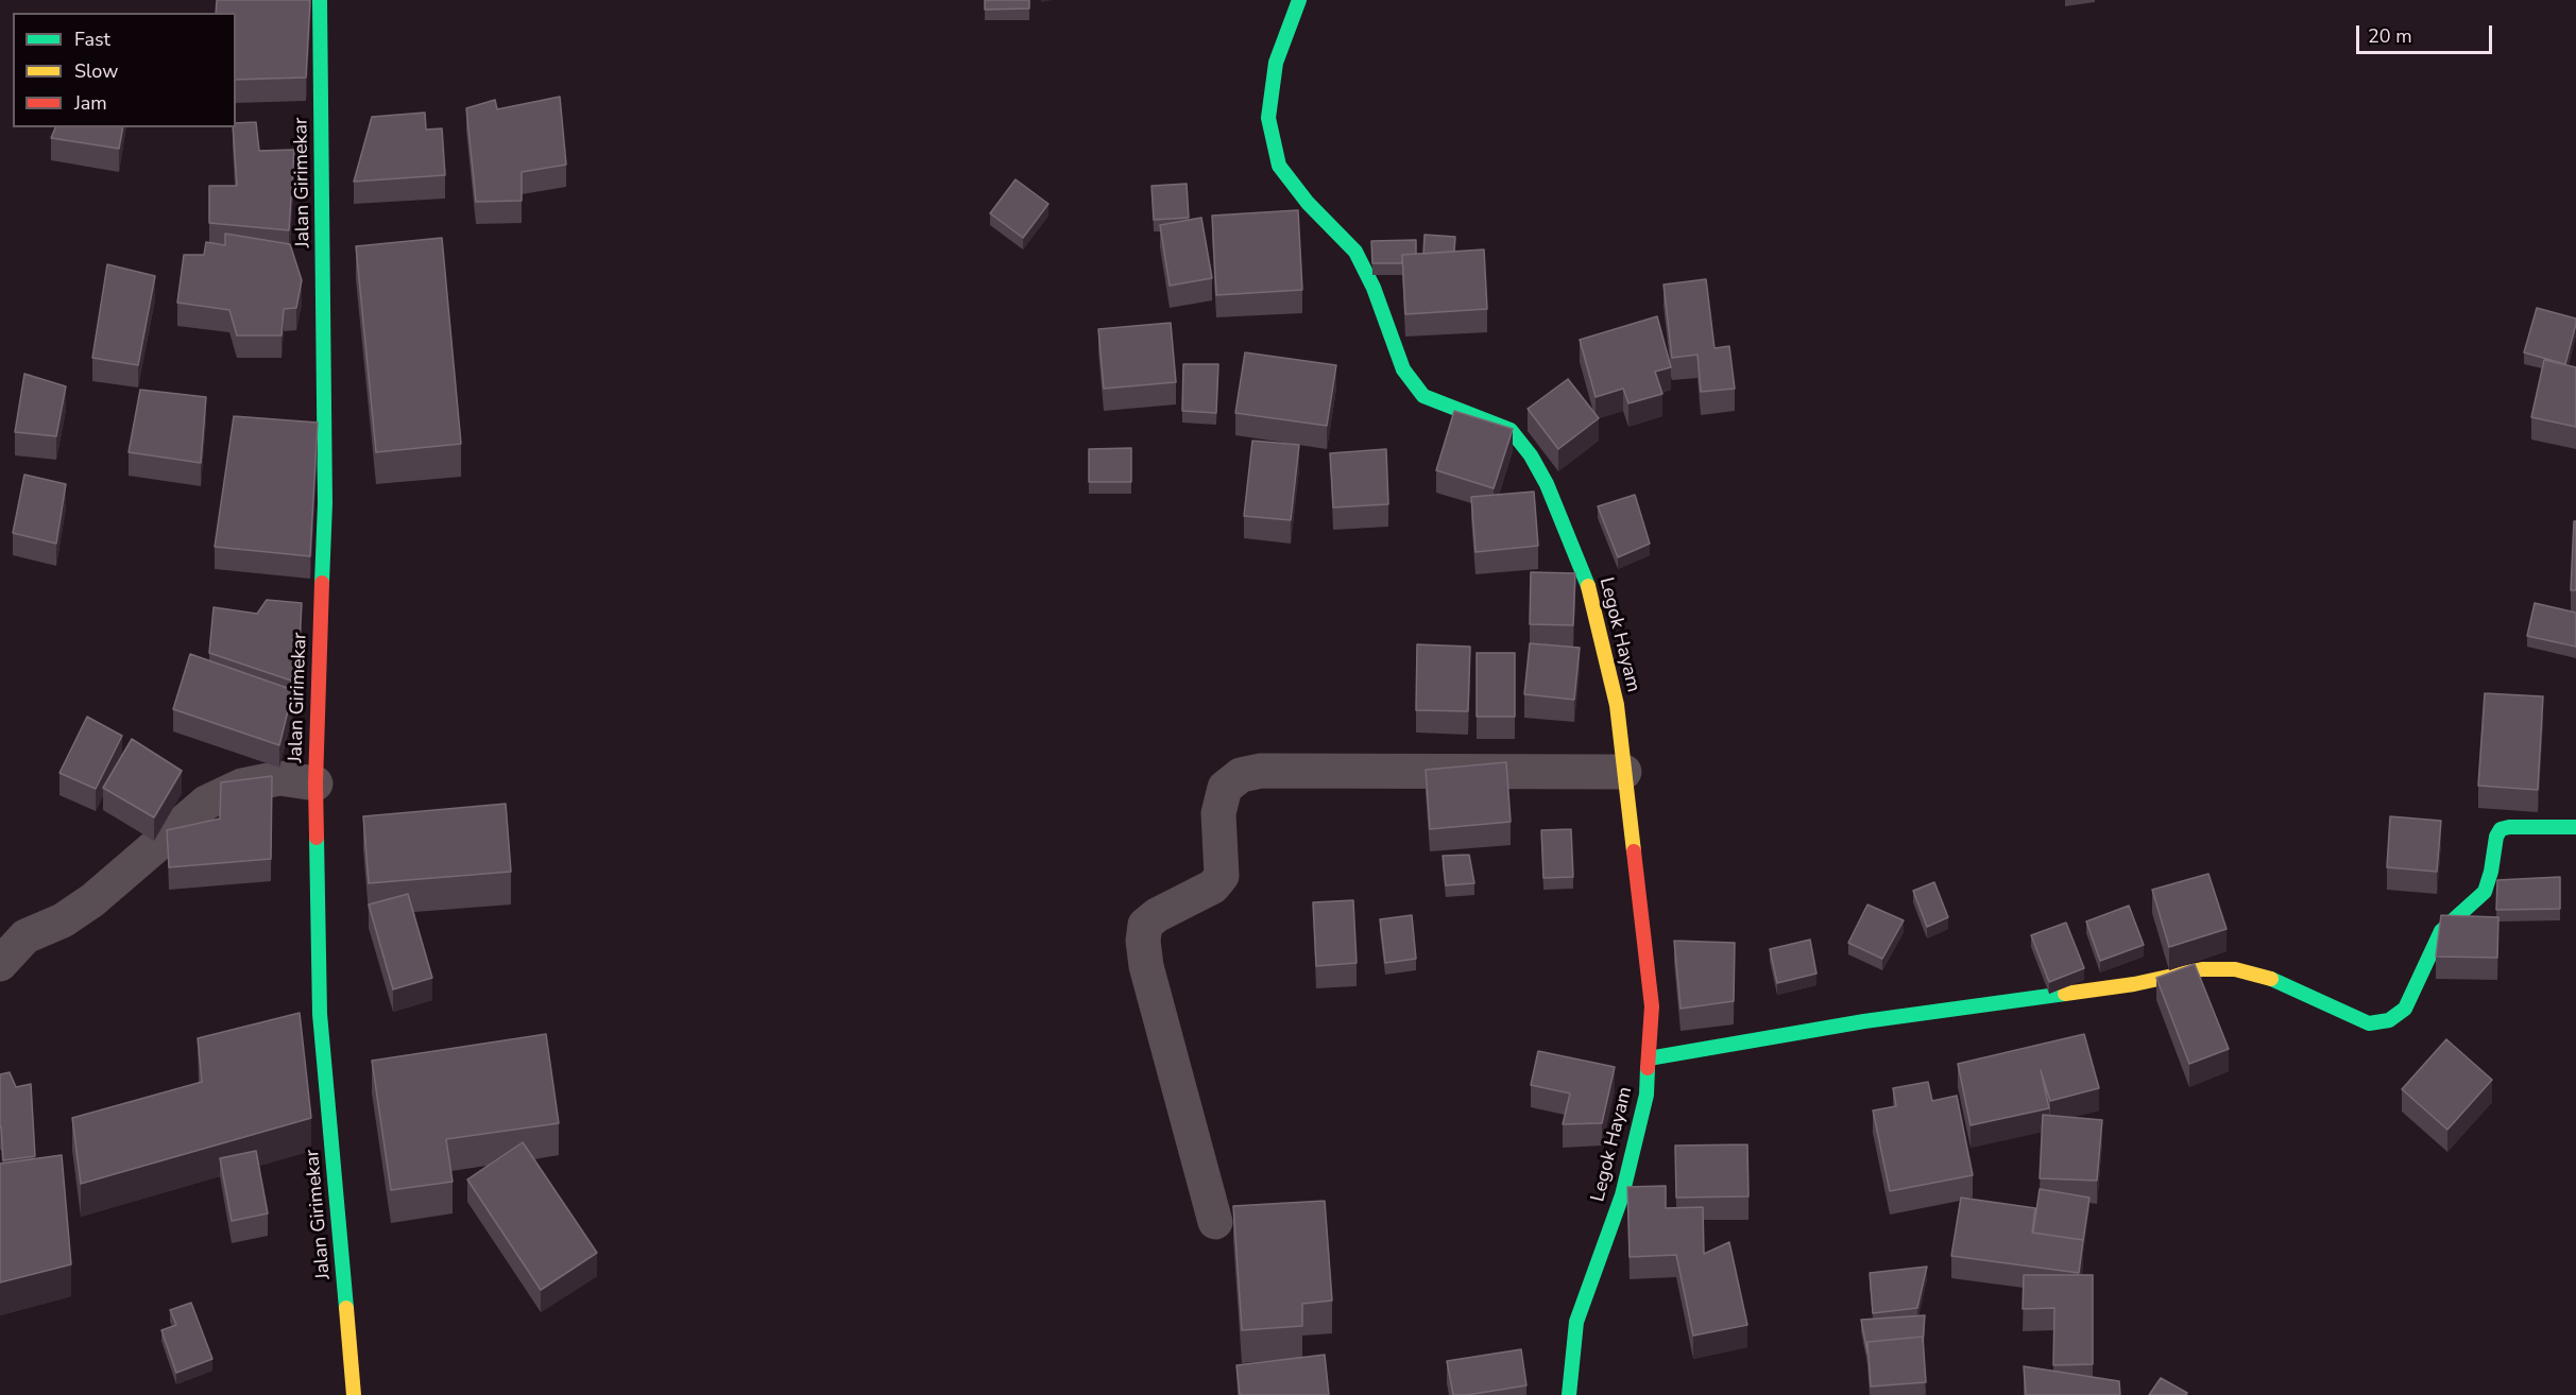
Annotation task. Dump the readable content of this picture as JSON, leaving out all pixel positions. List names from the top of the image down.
{
  "streets": {
    "street": ["Jalan Girimekar", "Legok Hayam"]
  },
  "legend": ["Fast", "Slow", "Jam"],
  "scale_bar": "20 m"
}
